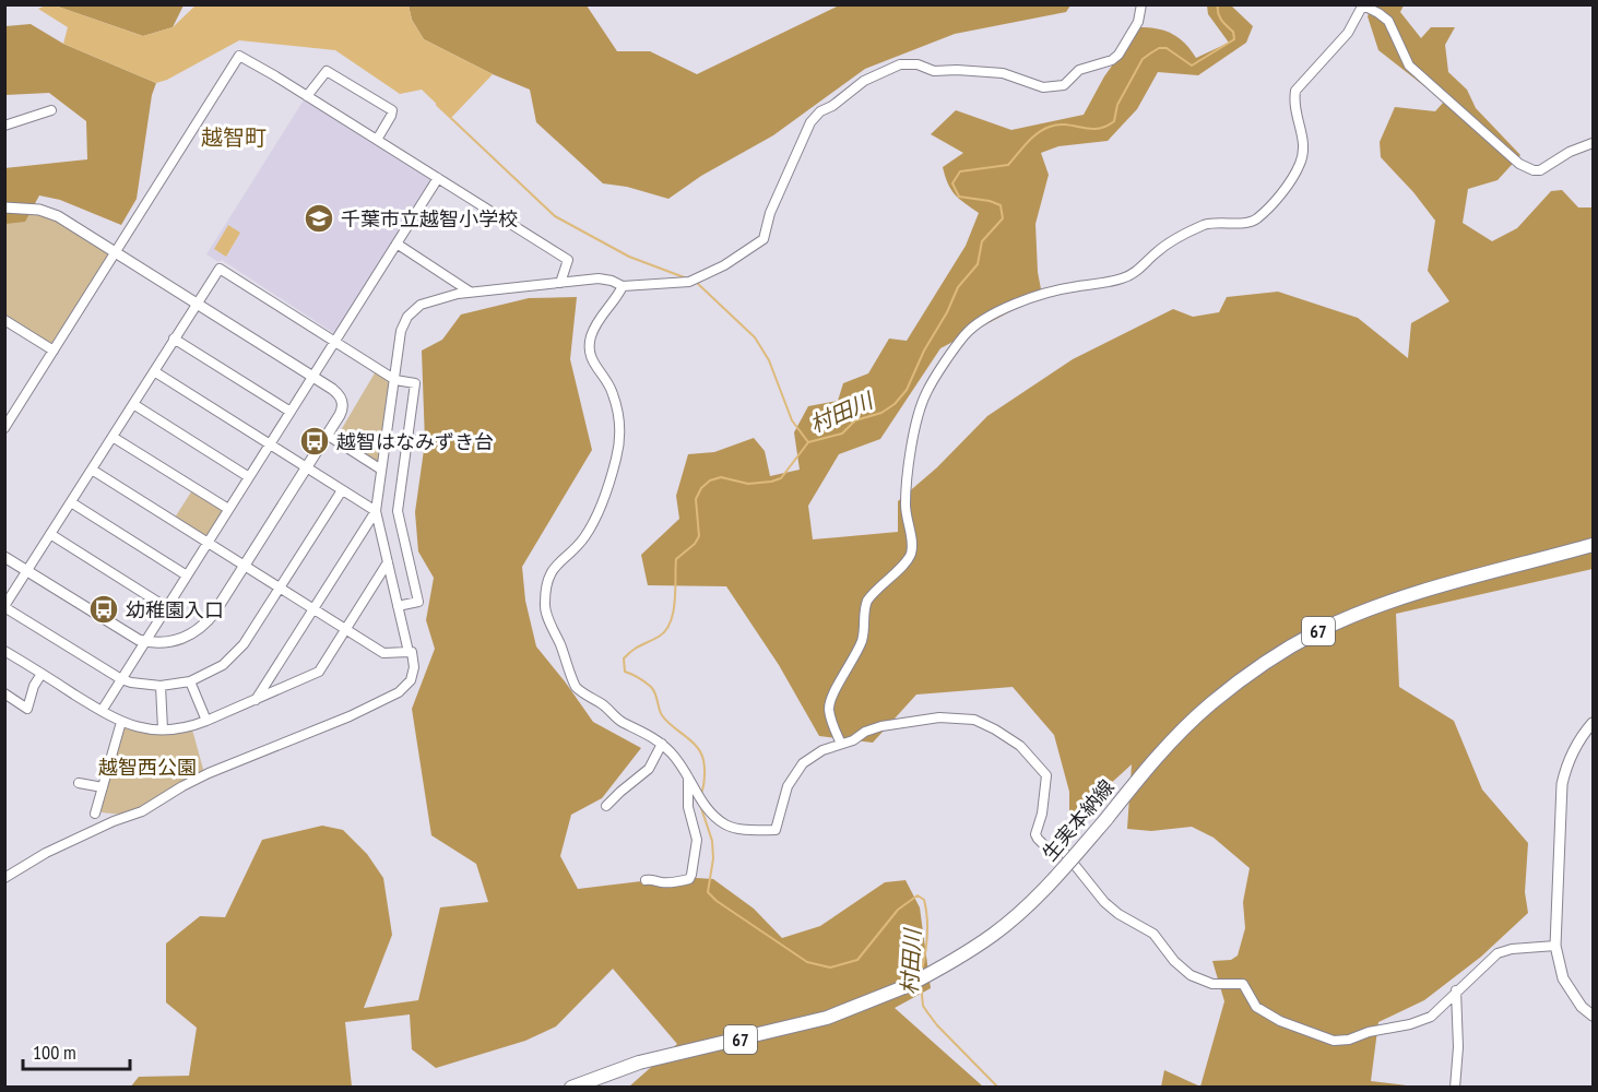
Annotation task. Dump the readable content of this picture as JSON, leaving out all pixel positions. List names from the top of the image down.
{
  "streets": {
    "main road": ["67", "生実本納線"]
  },
  "districts": ["越智町"],
  "water": ["村田川"],
  "parks": ["越智西公園"],
  "places": {
    "school or university": ["千葉市立越智小学校"],
    "bus stop": ["越智はなみずき台", "幼稚園入口"]
  },
  "scale_bar": "100 m"
}
